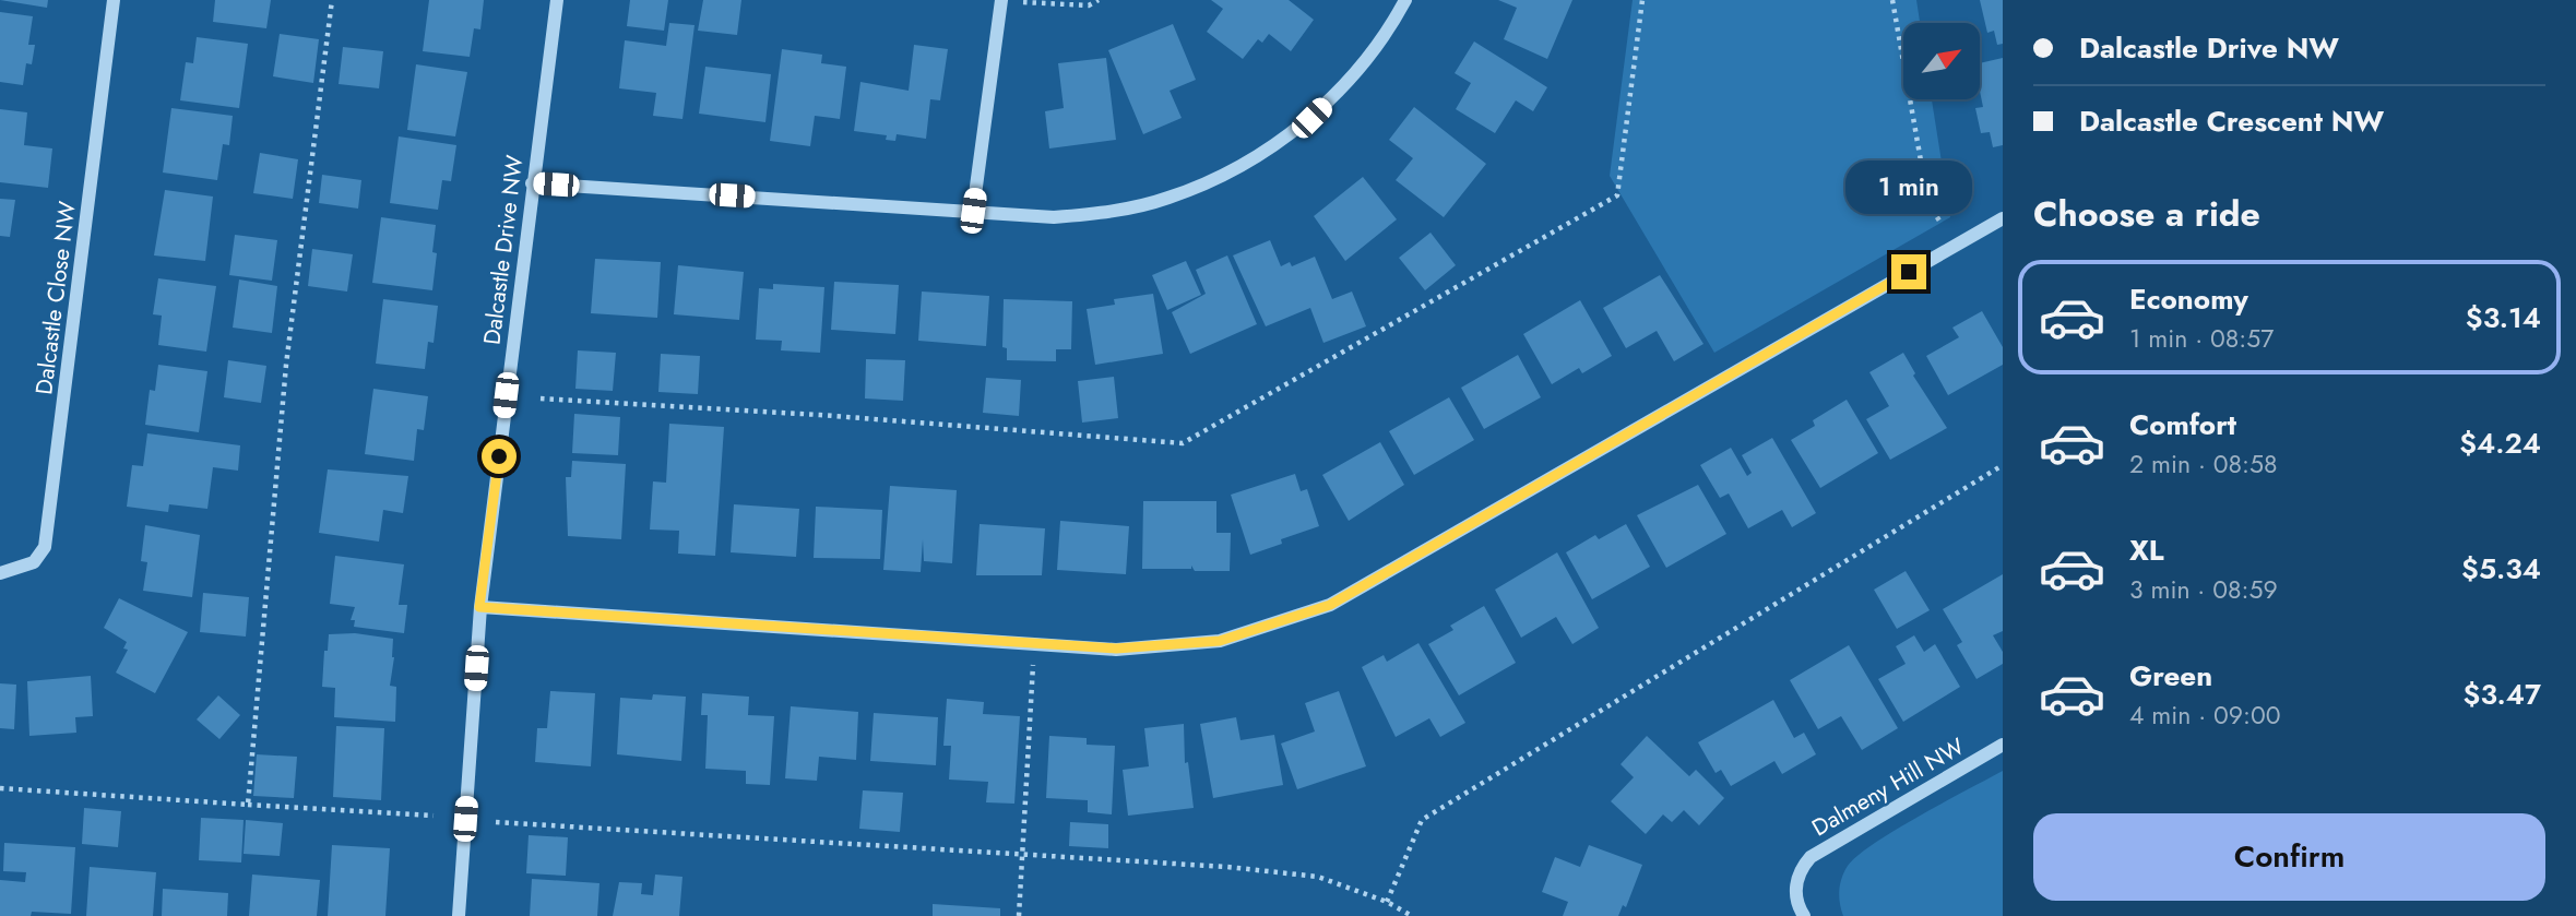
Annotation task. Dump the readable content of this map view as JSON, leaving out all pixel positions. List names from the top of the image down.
{
  "streets": {
    "street": ["Dalcastle Drive NW", "Dalcastle Close NW", "Dalmeny Hill NW"]
  },
  "north": "top right",
  "page": {
    "banner": ["Dalcastle Drive NW", "Dalcastle Crescent NW"],
    "bubble": "1 min",
    "heading": "Choose a ride",
    "list": [
      {
        "name": "Economy",
        "note": "1 min · 08:57",
        "value": "$3.14"
      },
      {
        "name": "Comfort",
        "note": "2 min · 08:58",
        "value": "$4.24"
      },
      {
        "name": "XL",
        "note": "3 min · 08:59",
        "value": "$5.34"
      },
      {
        "name": "Green",
        "note": "4 min · 09:00",
        "value": "$3.47"
      }
    ],
    "buttons": "Confirm"
  }
}
